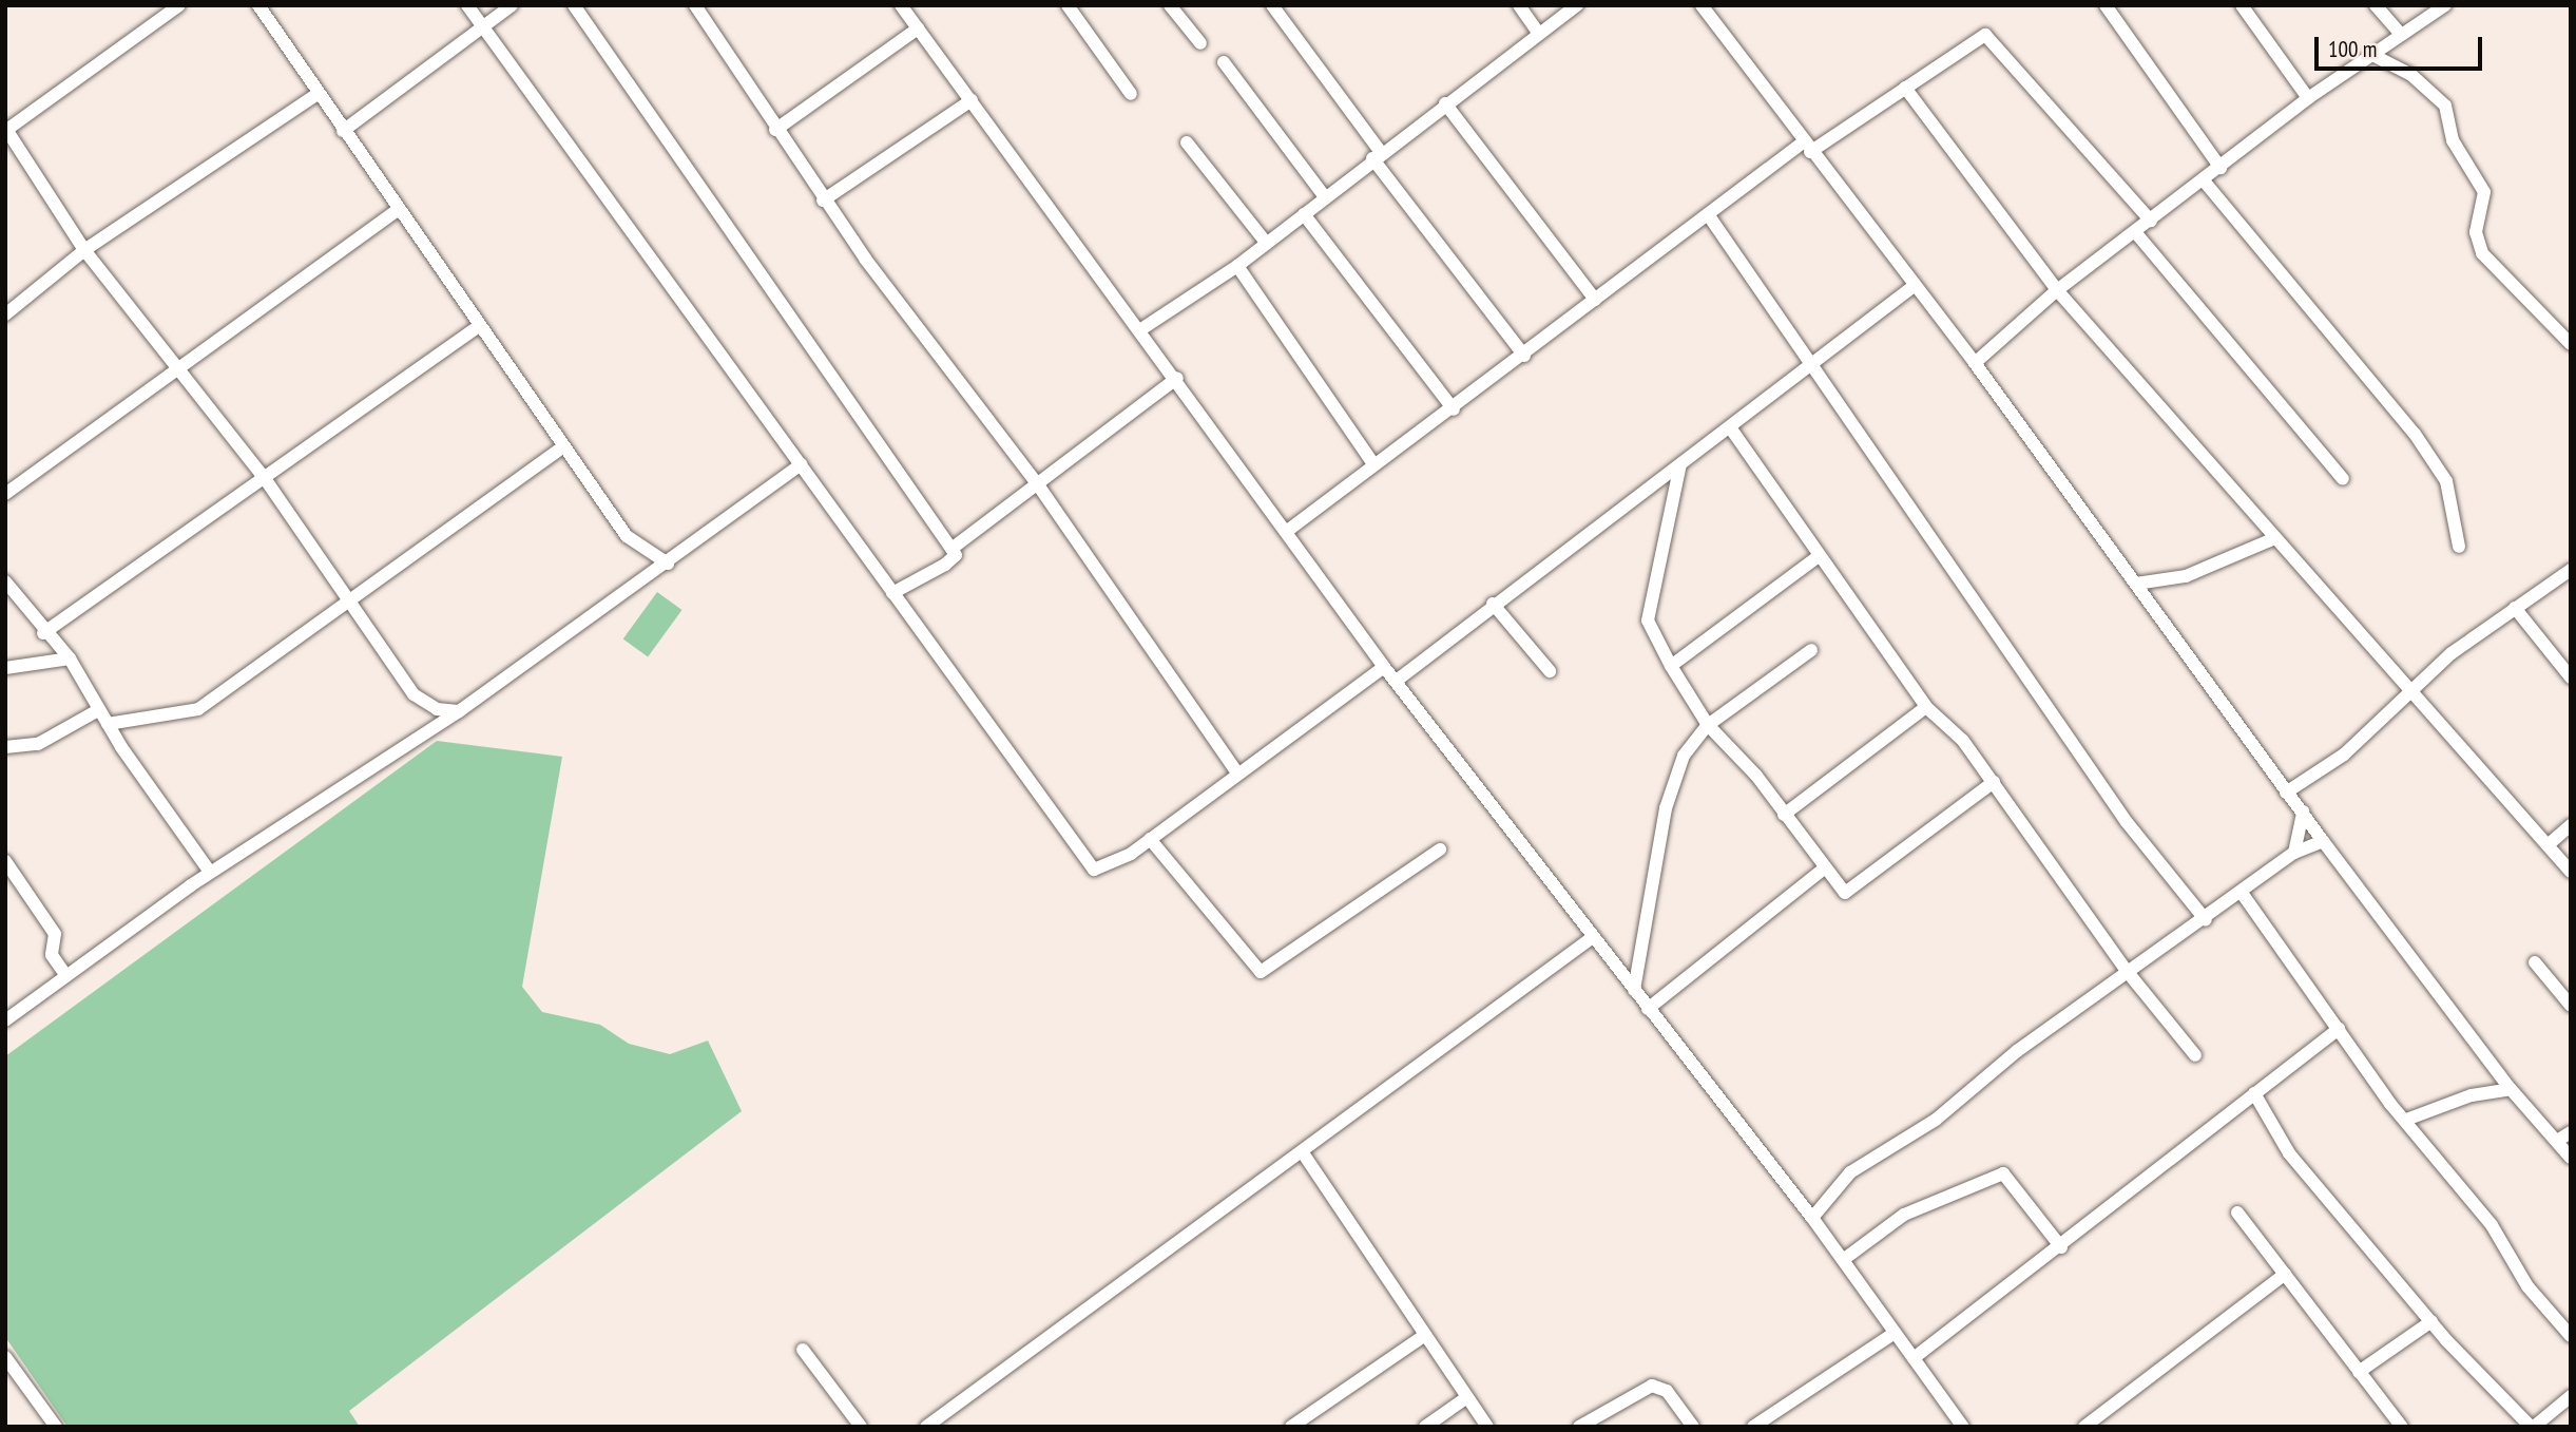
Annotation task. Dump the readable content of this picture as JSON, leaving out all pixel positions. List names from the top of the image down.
{
  "scale_bar": "100 m"
}
